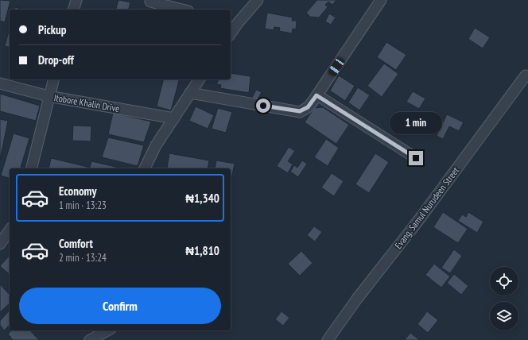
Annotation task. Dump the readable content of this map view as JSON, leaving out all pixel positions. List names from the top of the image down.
{
  "streets": {
    "street": ["Itobore Khalin Drive", "Evang. Samul Nurudeen Street"]
  },
  "page": {
    "banner": ["Pickup", "Drop-off"],
    "bubble": "1 min",
    "list": [
      {
        "name": "Economy",
        "note": "1 min · 13:23",
        "value": "₦1,340"
      },
      {
        "name": "Comfort",
        "note": "2 min · 13:24",
        "value": "₦1,810"
      }
    ],
    "buttons": "Confirm"
  }
}
